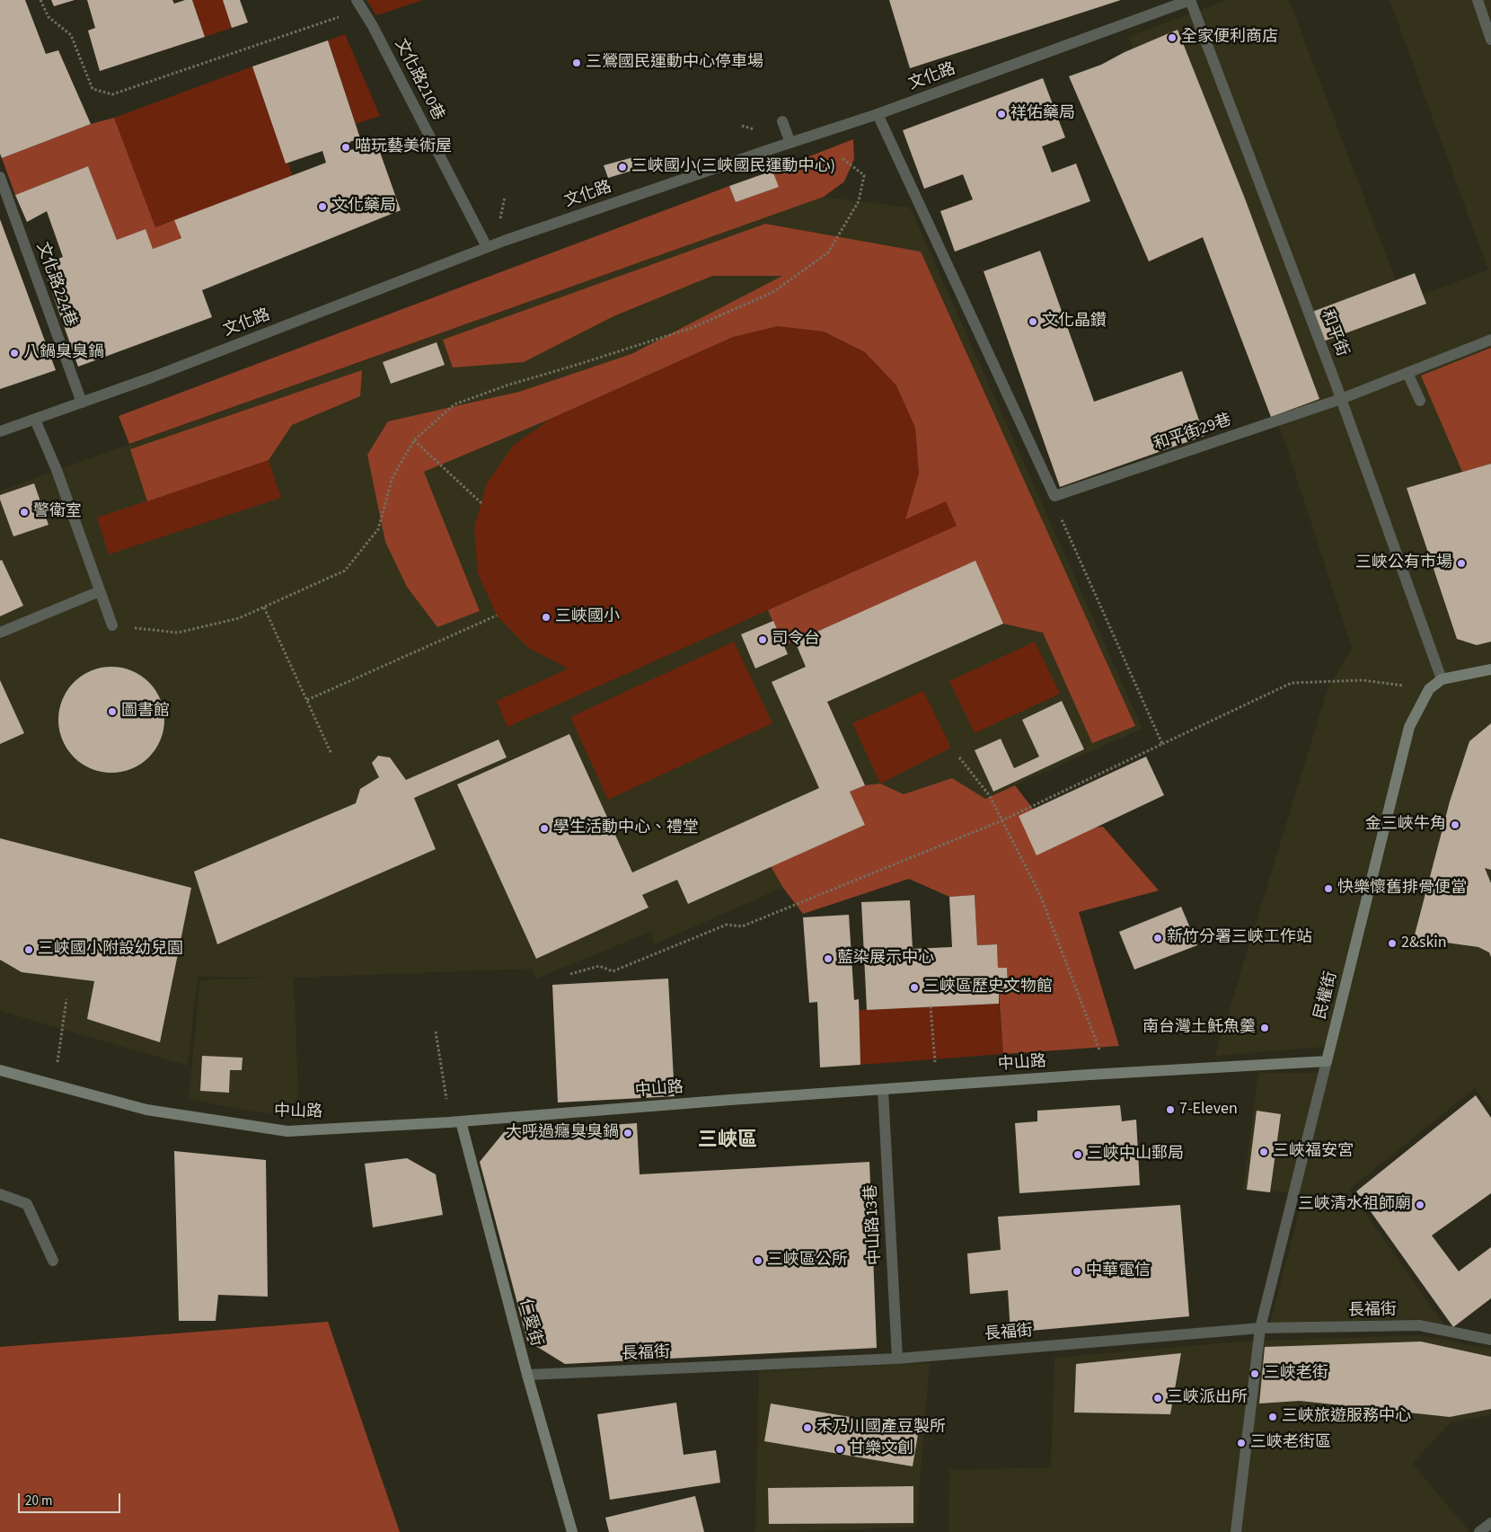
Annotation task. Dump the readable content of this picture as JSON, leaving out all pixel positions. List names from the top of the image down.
{
  "streets": {
    "street": [
      "文化路",
      "文化路210巷",
      "文化路224巷",
      "和平街",
      "和平街29巷",
      "民權街",
      "中山路",
      "中山路13巷",
      "長福街",
      "仁愛街"
    ]
  },
  "crossings": [
    ["文化路", "文化路210巷"],
    ["文化路", "文化路224巷"],
    ["文化路", "和平街"],
    ["和平街", "和平街29巷"],
    ["和平街", "民權街"],
    ["民權街", "中山路"],
    ["民權街", "長福街"],
    ["中山路", "中山路13巷"],
    ["中山路", "仁愛街"],
    ["中山路13巷", "長福街"],
    ["長福街", "仁愛街"]
  ],
  "districts": ["三峽區"],
  "places": [
    "全家便利商店",
    "三鶯國民運動中心停車場",
    "祥佑藥局",
    "喵玩藝美術屋",
    "三峽國小(三峽國民運動中心)",
    "文化藥局",
    "文化晶鑽",
    "八鍋臭臭鍋",
    "警衛室",
    "三峽公有市場",
    "三峽國小",
    "司令台",
    "圖書館",
    "金三峽牛角",
    "學生活動中心、禮堂",
    "快樂懷舊排骨便當",
    "新竹分署三峽工作站",
    "2&skin",
    "三峽國小附設幼兒園",
    "藍染展示中心",
    "三峽區歷史文物館",
    "南台灣土魠魚羹",
    "7-Eleven",
    "大呼過癮臭臭鍋",
    "三峽福安宮",
    "三峽中山郵局",
    "三峽清水祖師廟",
    "三峽區公所",
    "中華電信",
    "三峽老街",
    "三峽派出所",
    "三峽旅遊服務中心",
    "禾乃川國產豆製所",
    "三峽老街區",
    "甘樂文創"
  ],
  "scale_bar": "20 m"
}
